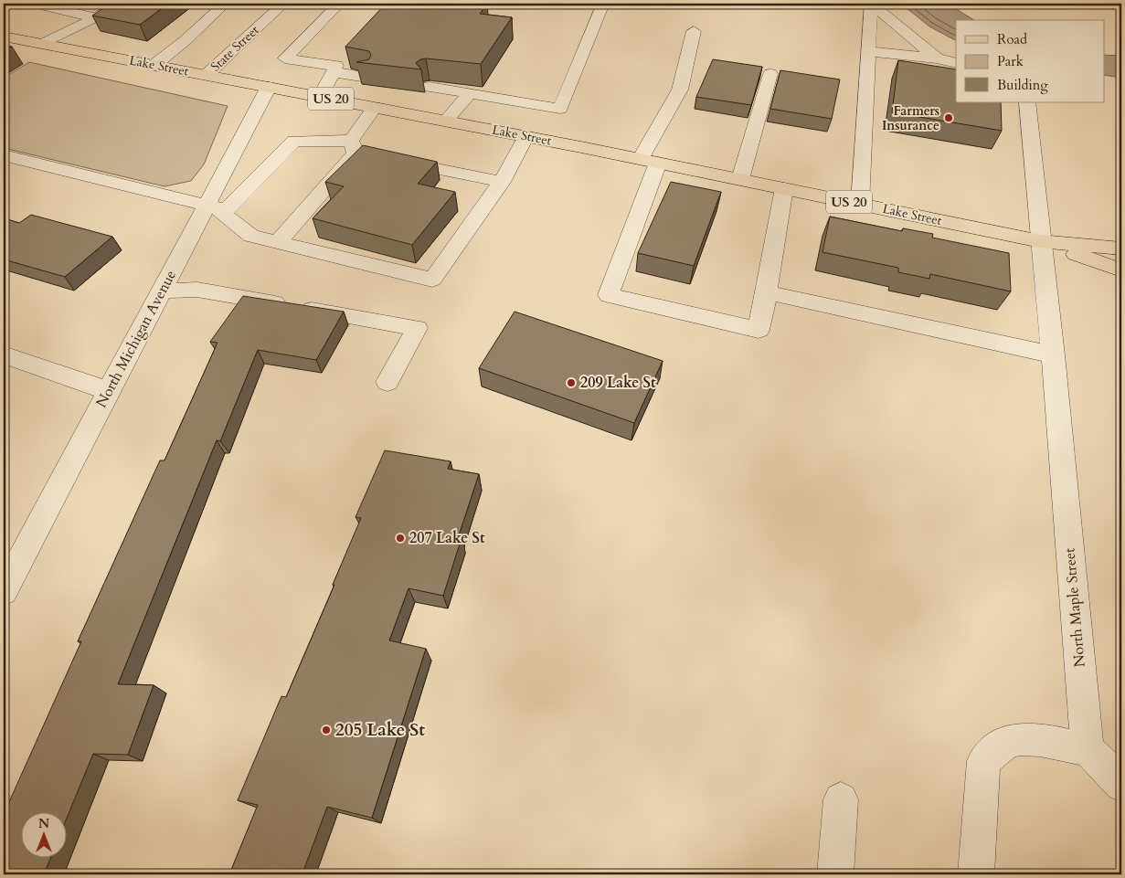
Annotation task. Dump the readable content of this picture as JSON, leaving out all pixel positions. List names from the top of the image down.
{
  "streets": {
    "main road": ["Lake Street", "US 20"],
    "street": ["State Street", "North Michigan Avenue", "North Maple Street"]
  },
  "crossings": [
    ["State Street", "Lake Street"],
    ["Lake Street", "North Michigan Avenue"],
    ["Lake Street", "North Maple Street"]
  ],
  "places": [
    "Farmers Insurance",
    "209 Lake St",
    "207 Lake St",
    "205 Lake St"
  ],
  "legend": ["Road", "Park", "Building"],
  "north": "top"
}
